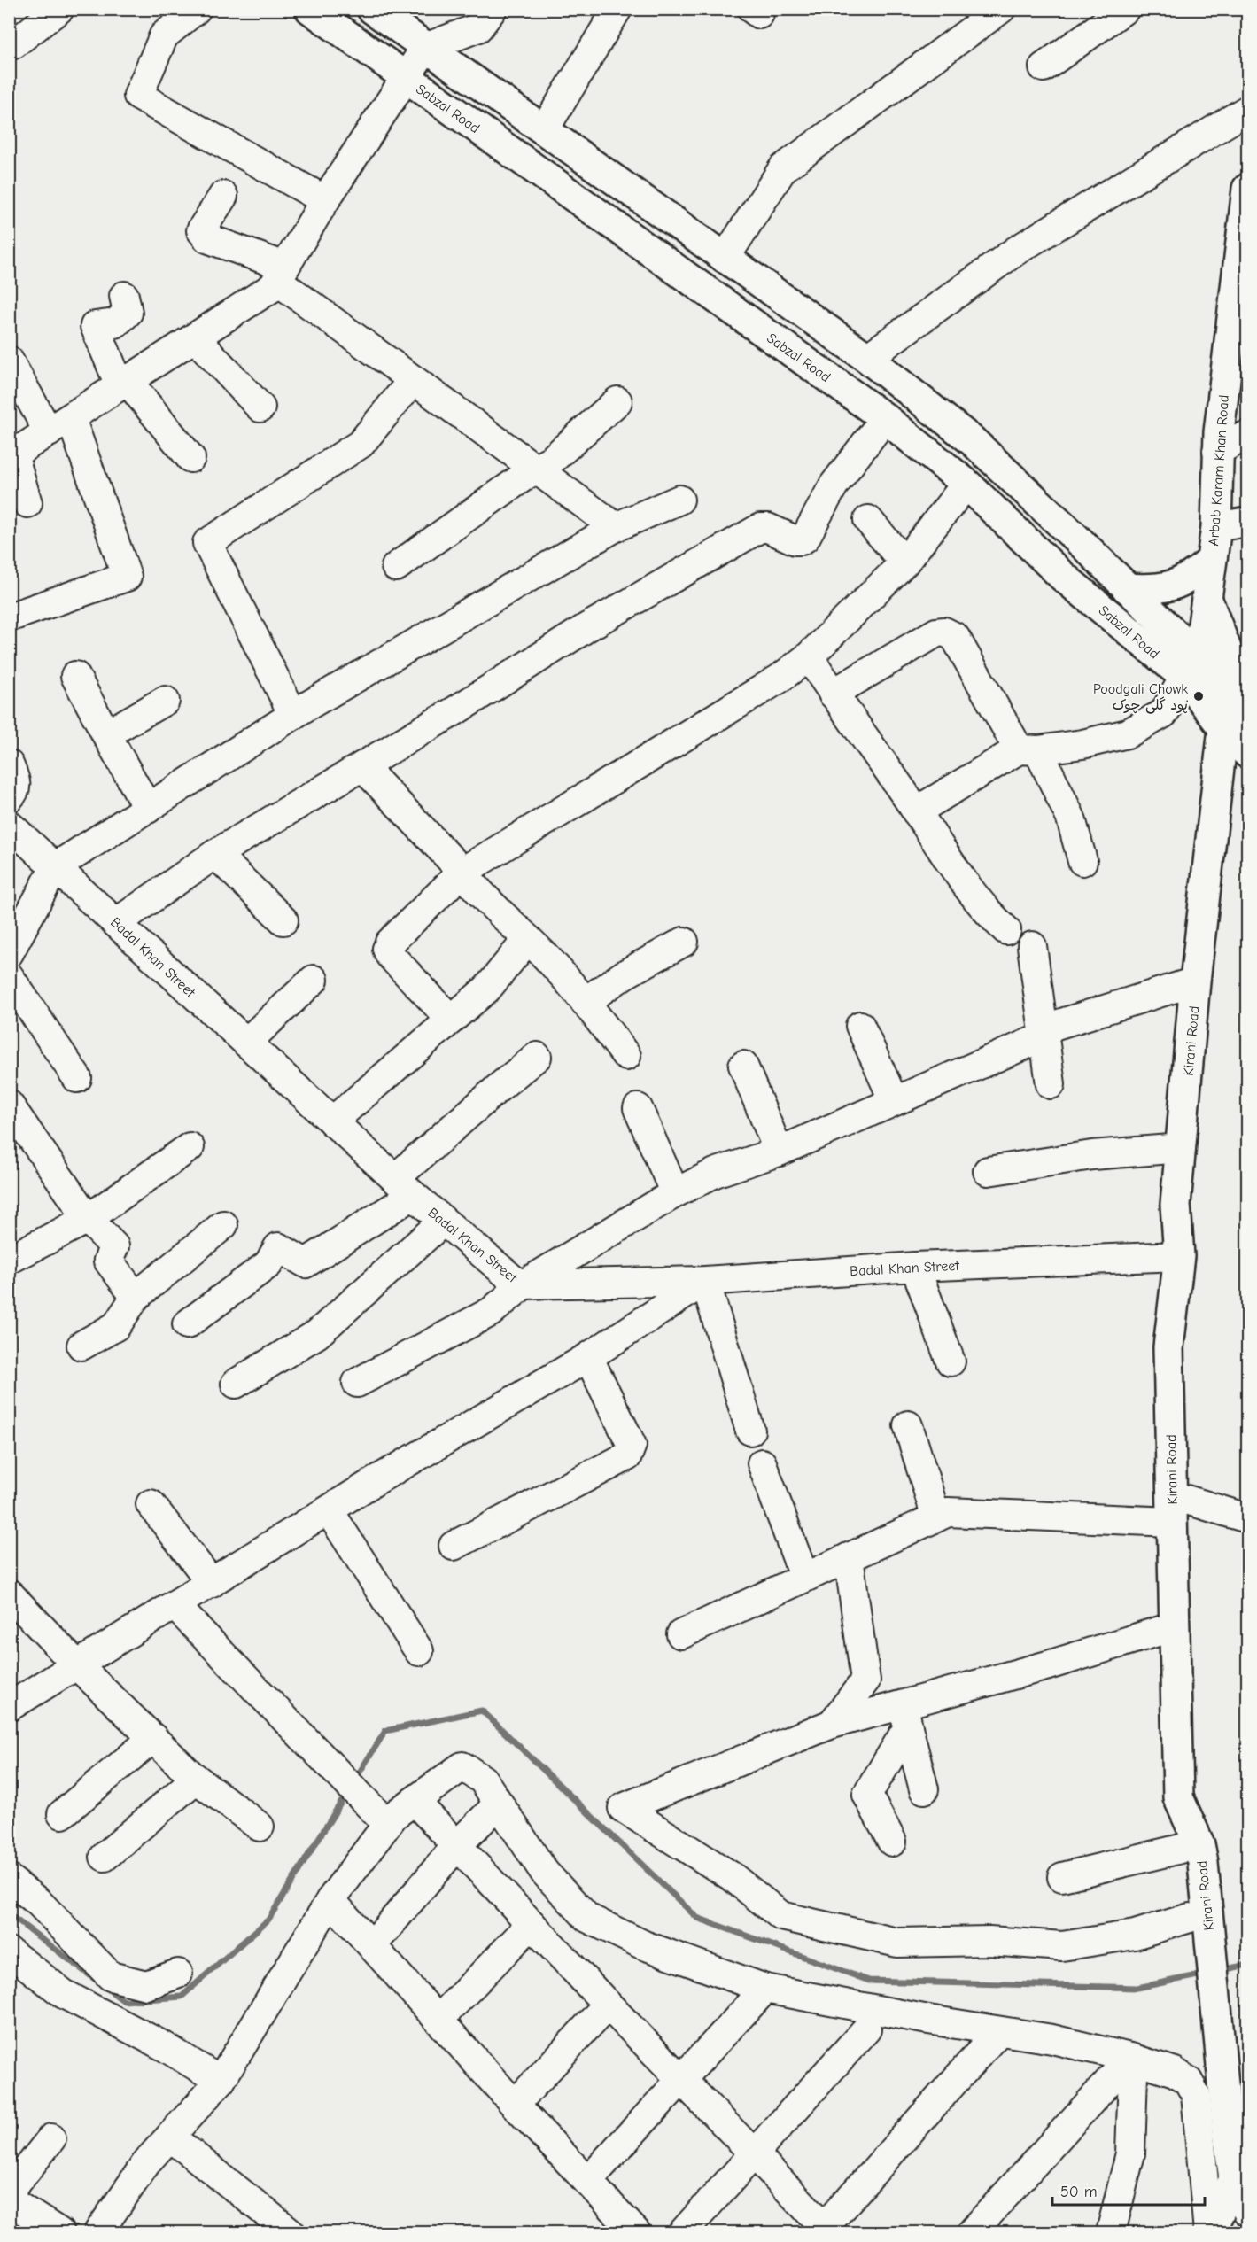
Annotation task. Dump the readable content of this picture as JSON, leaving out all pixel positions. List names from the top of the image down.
{
  "streets": {
    "main road": ["Sabzal Road", "Arbab Karam Khan Road", "Kirani Road"],
    "street": ["Badal Khan Street"]
  },
  "crossings": [
    ["Sabzal Road", "Arbab Karam Khan Road"],
    ["Sabzal Road", "Kirani Road"],
    ["Badal Khan Street", "Kirani Road"]
  ],
  "places": ["Poodgali Chowk پُود گلی چوک"],
  "scale_bar": "50 m"
}
